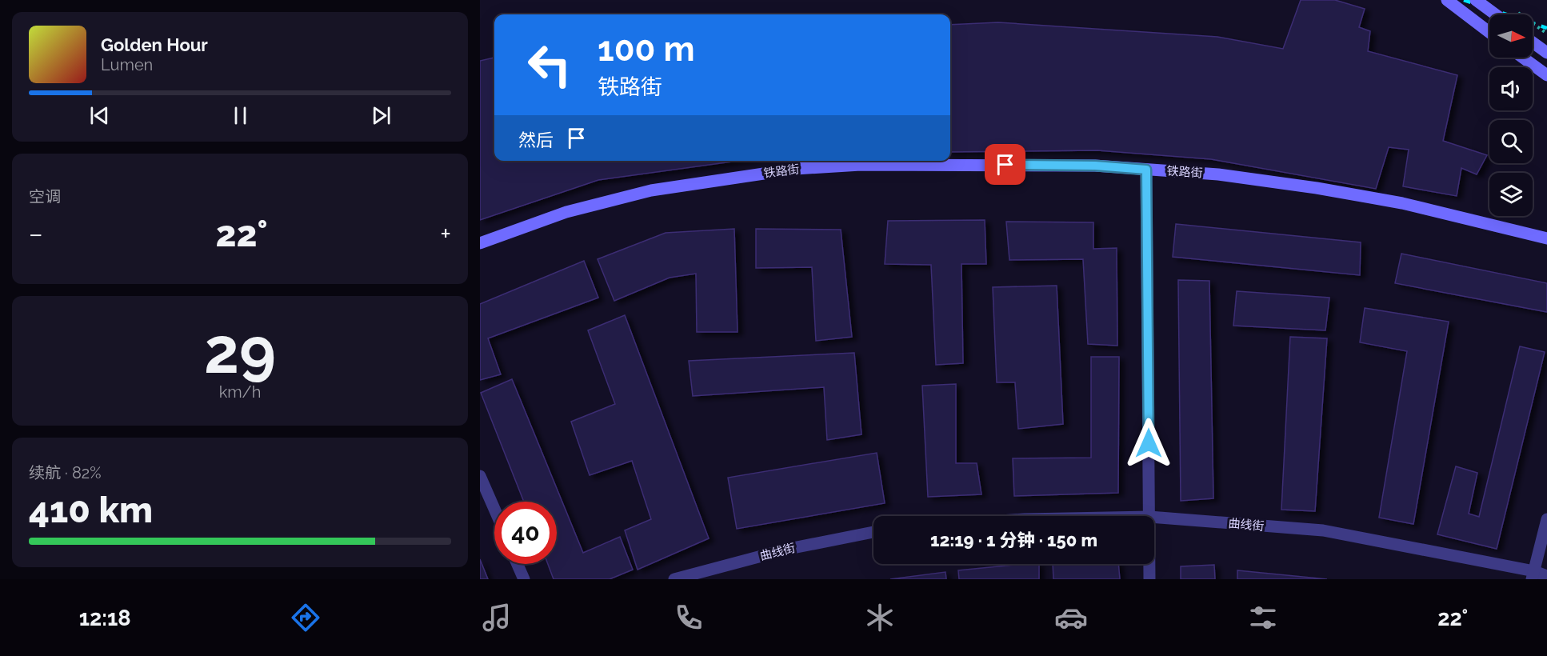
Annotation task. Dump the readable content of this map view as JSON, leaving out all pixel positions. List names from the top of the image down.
{
  "streets": {
    "main road": ["铁路街"],
    "street": ["曲线街"]
  },
  "north": "right",
  "page": {
    "turn": ["100 m", "铁路街"],
    "song": ["Golden Hour", "Lumen"],
    "then": "然后",
    "tile": [
      "空调",
      ["29", "km/h"],
      ["续航 · 82%", "410 km"]
    ],
    "heat": ["−", "22°", "+"],
    "limit": "40",
    "trip": "12:19 · 1 分钟 · 150 m",
    "tabs": ["12:18", "22°"]
  }
}
